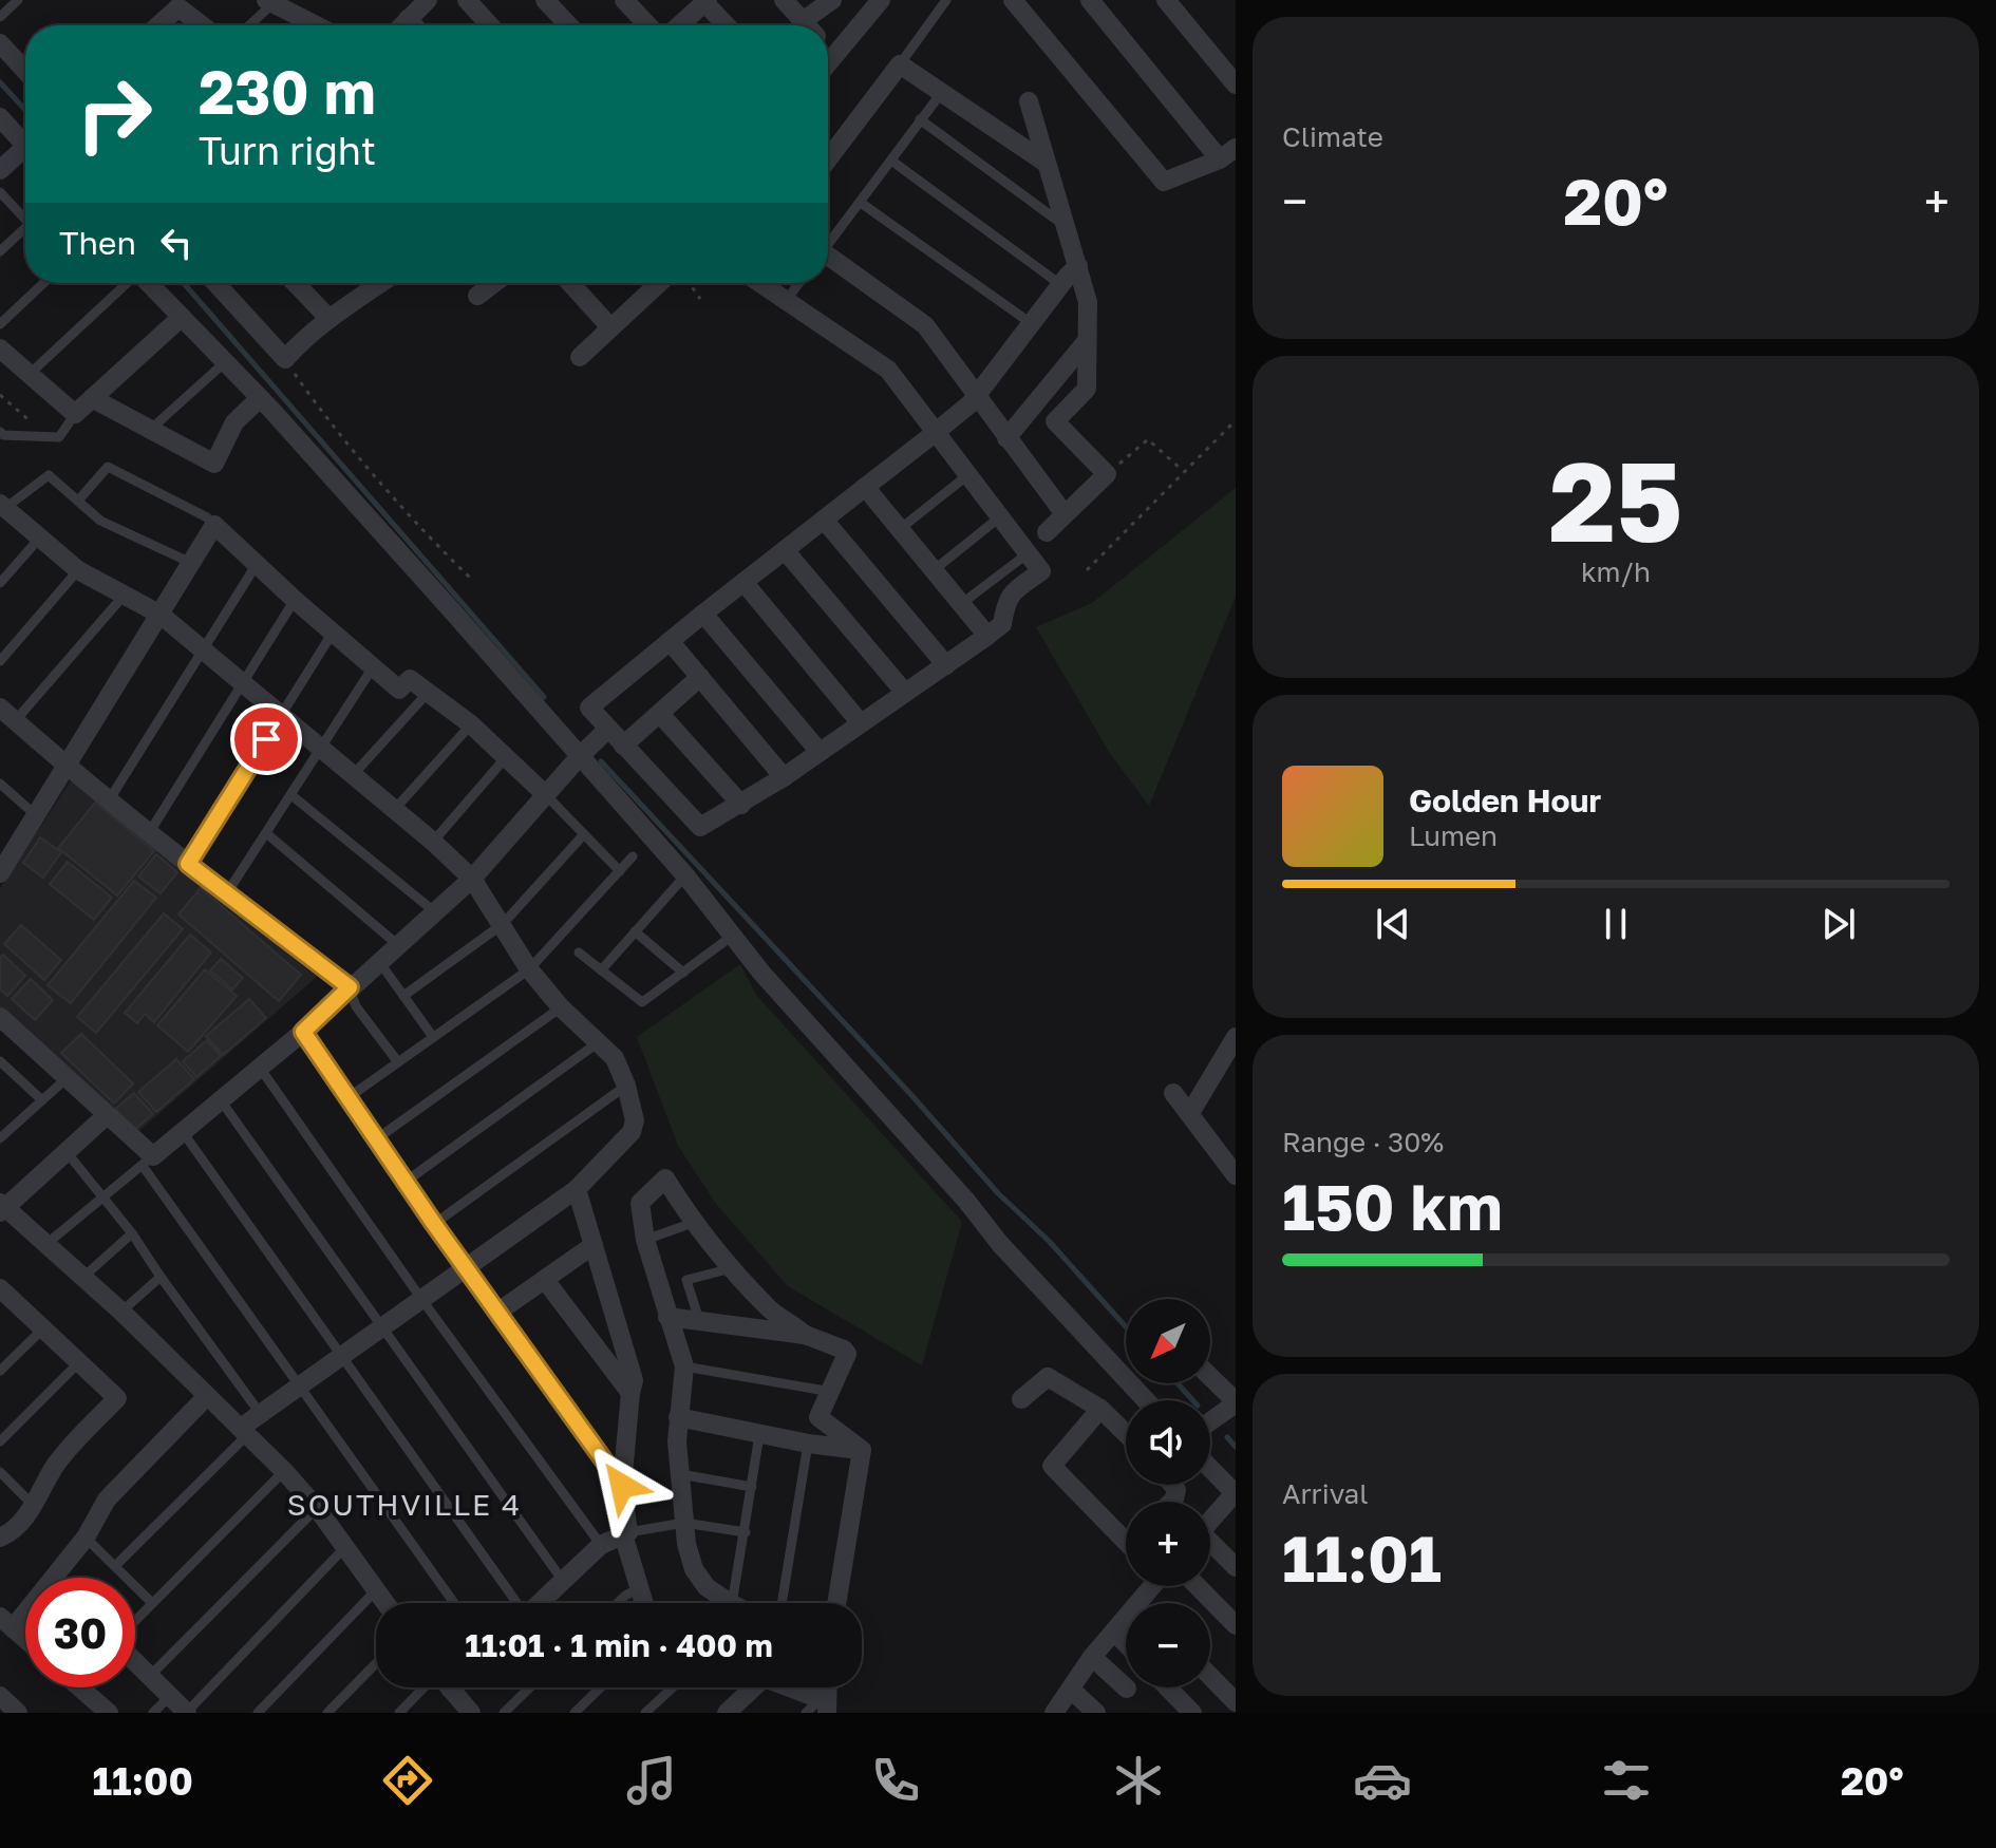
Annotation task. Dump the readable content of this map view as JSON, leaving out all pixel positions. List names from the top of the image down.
{
  "districts": ["SOUTHVILLE 4"],
  "north": "bottom left",
  "page": {
    "tile": [
      "Climate",
      ["25", "km/h"],
      ["Range · 30%", "150 km"],
      ["Arrival", "11:01"]
    ],
    "turn": ["230 m", "Turn right"],
    "heat": ["−", "20°", "+"],
    "then": "Then",
    "song": ["Golden Hour", "Lumen"],
    "map_buttons": ["+", "−"],
    "limit": "30",
    "trip": "11:01 · 1 min · 400 m",
    "tabs": ["11:00", "20°"]
  }
}
